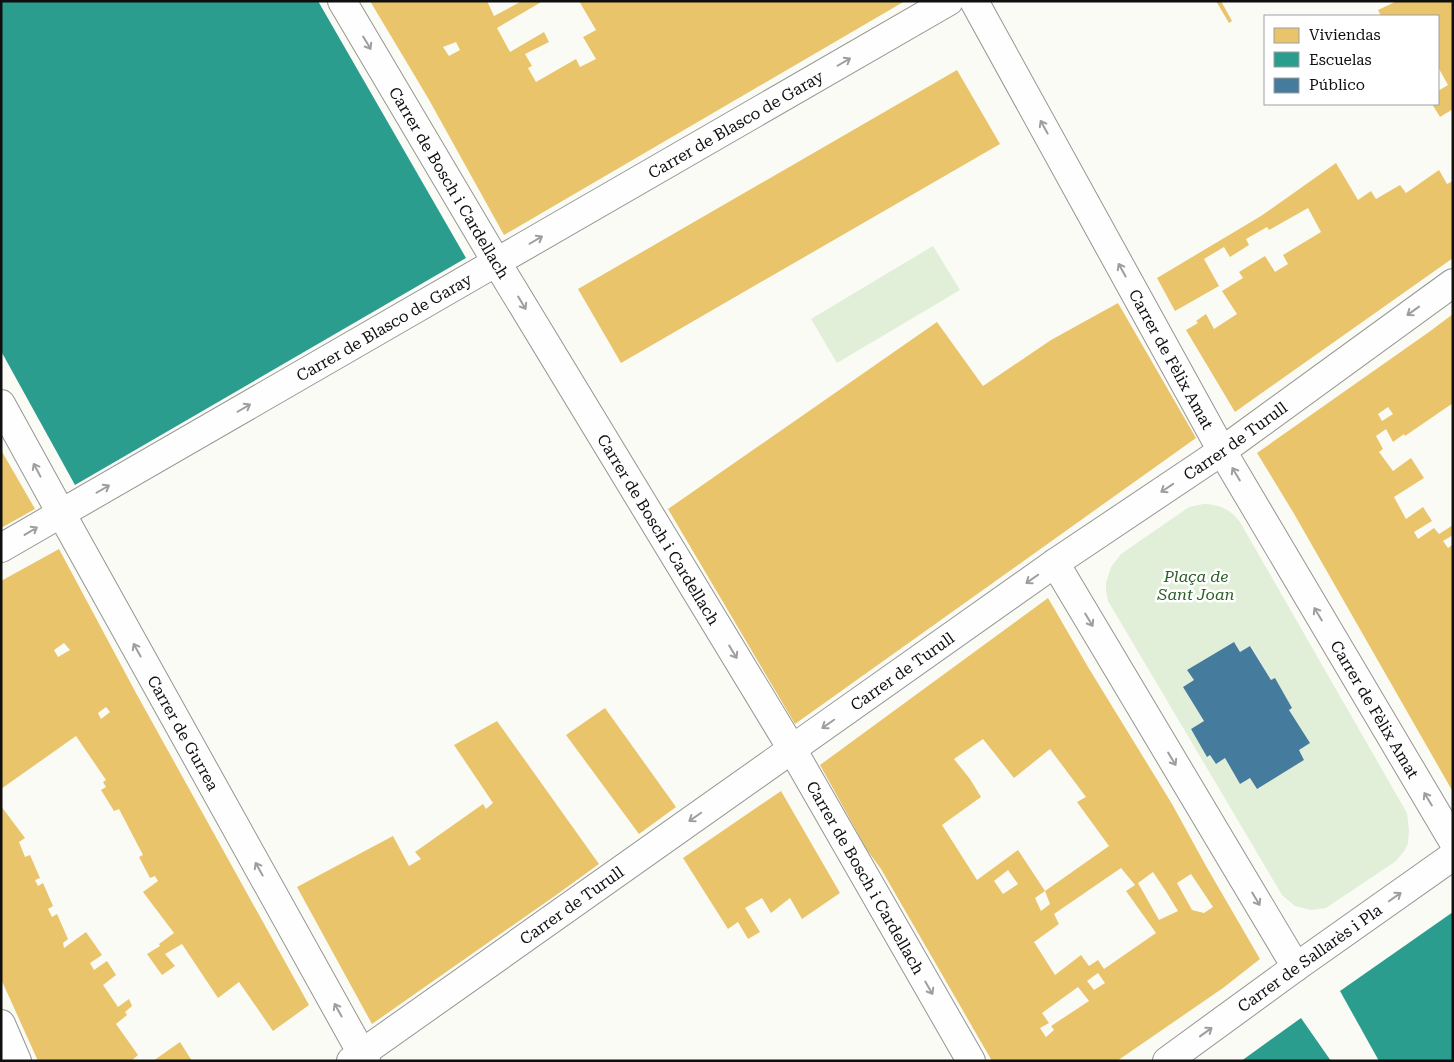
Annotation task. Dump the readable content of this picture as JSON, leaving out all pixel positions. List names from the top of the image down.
{
  "streets": {
    "street": [
      "Carrer de Blasco de Garay",
      "Carrer de Bosch i Cardellach",
      "Carrer de Fèlix Amat",
      "Carrer de Turull",
      "Carrer de Gurrea",
      "Carrer de Sallarès i Pla"
    ]
  },
  "crossings": [
    ["Carrer de Blasco de Garay", "Carrer de Bosch i Cardellach"],
    ["Carrer de Blasco de Garay", "Carrer de Gurrea"],
    ["Carrer de Bosch i Cardellach", "Carrer de Turull"],
    ["Carrer de Fèlix Amat", "Carrer de Turull"],
    ["Carrer de Turull", "Carrer de Gurrea"]
  ],
  "one_way": [
    "Carrer de Blasco de Garay",
    "Carrer de Bosch i Cardellach",
    "Carrer de Turull",
    "Carrer de Gurrea",
    "Carrer de Sallarès i Pla"
  ],
  "parks": ["Plaça de Sant Joan"],
  "legend": ["Viviendas", "Escuelas", "Público"]
}
